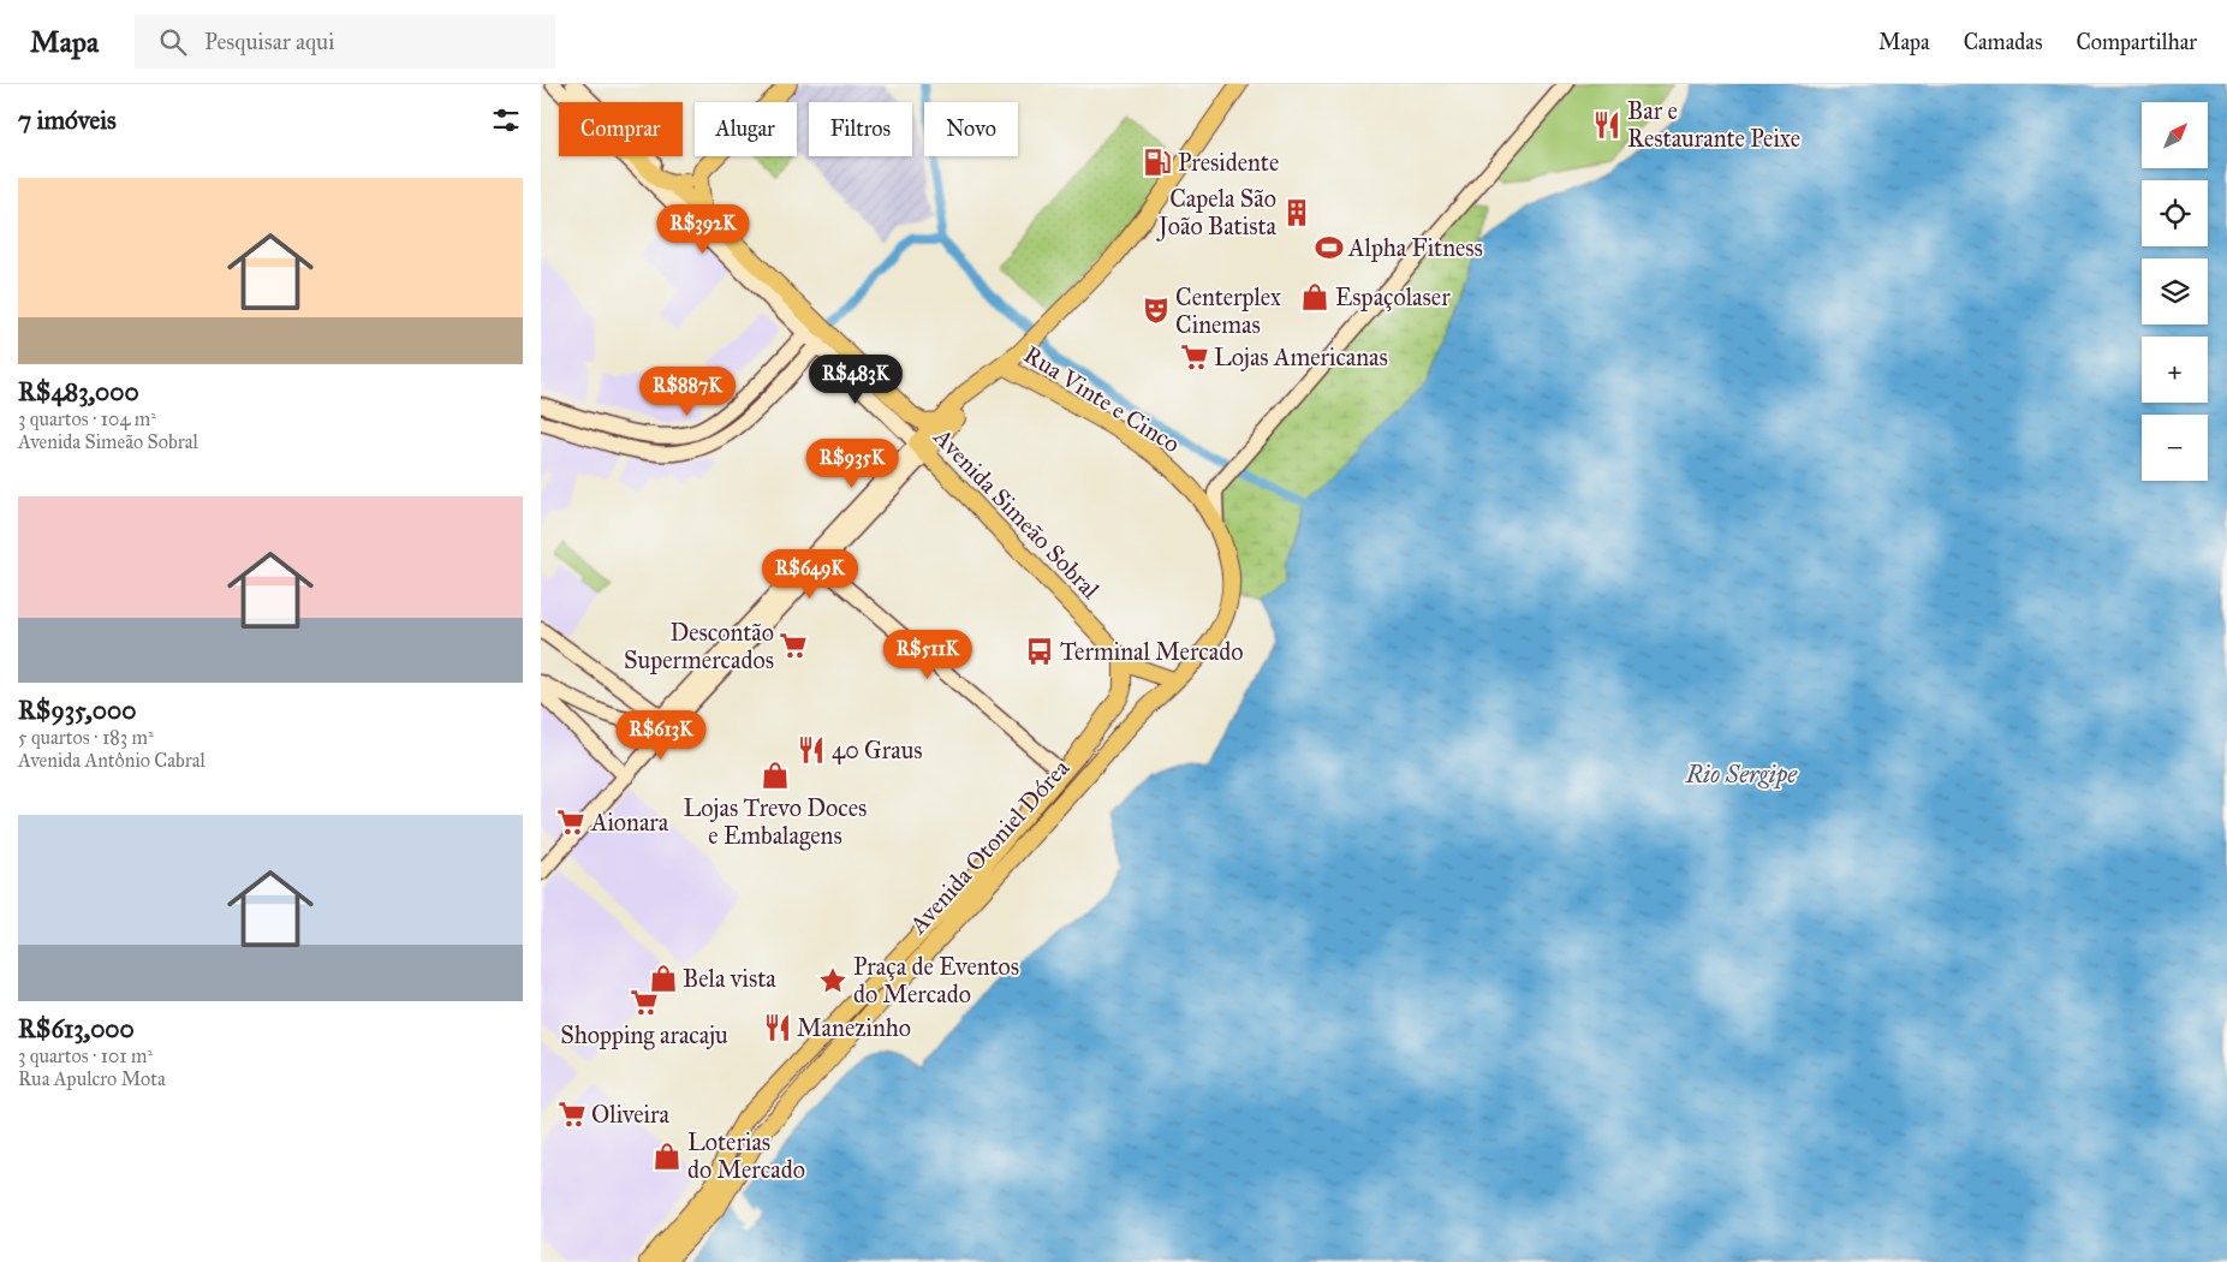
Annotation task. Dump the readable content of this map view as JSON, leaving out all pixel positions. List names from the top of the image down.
{
  "streets": {
    "main road": ["Rua Vinte e Cinco", "Avenida Simeão Sobral", "Avenida Otoniel Dórea"]
  },
  "crossings": [
    ["Rua Vinte e Cinco", "Avenida Otoniel Dórea"],
    ["Avenida Simeão Sobral", "Avenida Otoniel Dórea"]
  ],
  "water": ["Rio Sergipe"],
  "places": {
    "restaurant": ["Bar e Restaurante Peixe", "40 Graus", "Manezinho"],
    "fuel station": ["Presidente"],
    "building": ["Capela São João Batista"],
    "sports": ["Alpha Fitness"],
    "shop": [
      "Espaçolaser",
      "Lojas Trevo Doces e Embalagens",
      "Bela vista",
      "Loterias do Mercado"
    ],
    "theatre": ["Centerplex Cinemas"],
    "supermarket": [
      "Lojas Americanas",
      "Descontão Supermercados",
      "Aionara",
      "Shopping aracaju",
      "Oliveira"
    ],
    "bus stop": ["Terminal Mercado"],
    "place": ["Praça de Eventos do Mercado"]
  },
  "north": "top right",
  "page": {
    "header": "Mapa",
    "search": "Pesquisar aqui",
    "nav": ["Mapa", "Camadas", "Compartilhar"],
    "heading": "7 imóveis",
    "map_buttons": ["+", "−"],
    "chip": [
      "Comprar",
      "Alugar",
      "Filtros",
      "Novo"
    ],
    "list": [
      {
        "name": "R$483,000",
        "note": "3 quartos · 104 m² · Avenida Simeão Sobral"
      },
      {
        "name": "R$935,000",
        "note": "5 quartos · 183 m² · Avenida Antônio Cabral"
      },
      {
        "name": "R$613,000",
        "note": "3 quartos · 101 m² · Rua Apulcro Mota"
      }
    ],
    "price": [
      "R$392K",
      "R$483K",
      "R$887K",
      "R$935K",
      "R$649K",
      "R$511K",
      "R$613K"
    ]
  }
}
